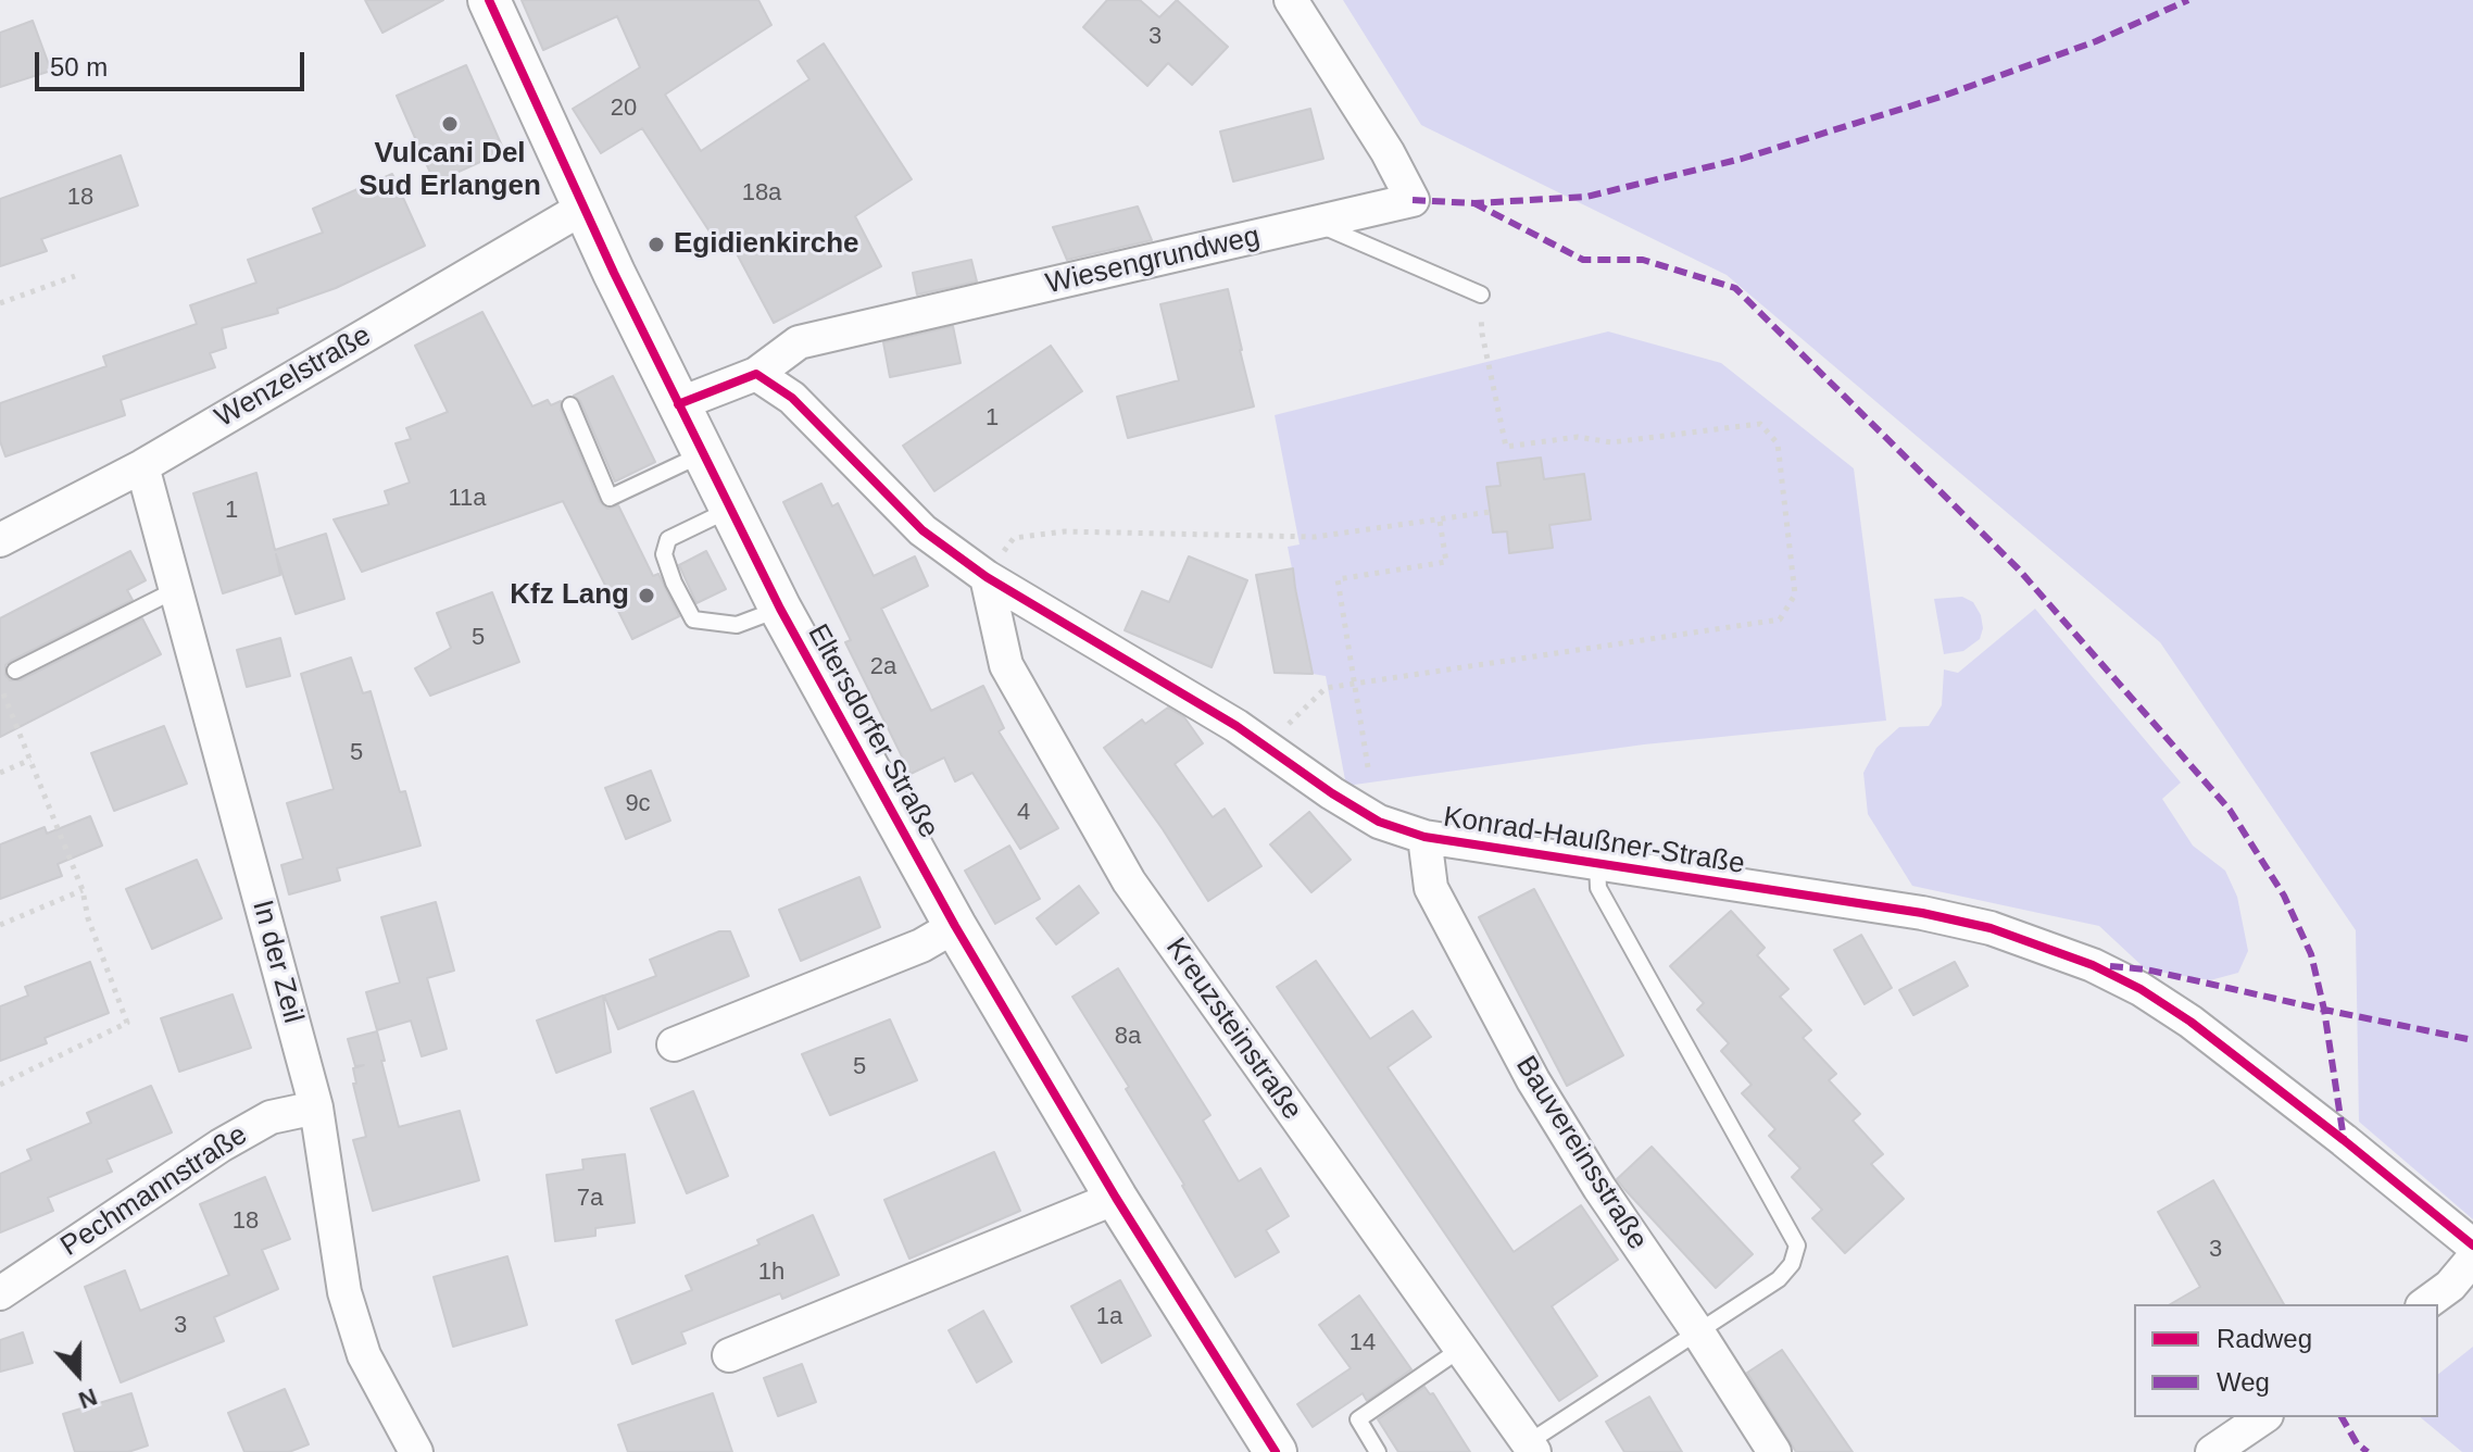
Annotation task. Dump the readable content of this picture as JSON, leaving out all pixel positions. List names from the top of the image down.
{
  "streets": {
    "street": [
      "Wiesengrundweg",
      "Wenzelstraße",
      "Eltersdorfer Straße",
      "Konrad-Haußner-Straße",
      "In der Zeil",
      "Kreuzsteinstraße",
      "Bauvereinsstraße",
      "Pechmannstraße"
    ]
  },
  "crossings": [
    ["Wiesengrundweg", "Eltersdorfer Straße"],
    ["Wiesengrundweg", "Konrad-Haußner-Straße"],
    ["Wenzelstraße", "Eltersdorfer Straße"],
    ["Wenzelstraße", "In der Zeil"],
    ["Konrad-Haußner-Straße", "Kreuzsteinstraße"],
    ["Konrad-Haußner-Straße", "Bauvereinsstraße"],
    ["In der Zeil", "Pechmannstraße"]
  ],
  "places": ["Vulcani Del Sud Erlangen", "Egidienkirche", "Kfz Lang"],
  "house_numbers": [
    "3",
    "20",
    "18a",
    "18",
    "1",
    "11a",
    "1",
    "5",
    "2a",
    "5",
    "9c",
    "4",
    "8a",
    "5",
    "7a",
    "18",
    "3",
    "1h",
    "1a",
    "3",
    "14"
  ],
  "legend": ["Radweg", "Weg"],
  "scale_bar": "50 m",
  "north": "bottom"
}
